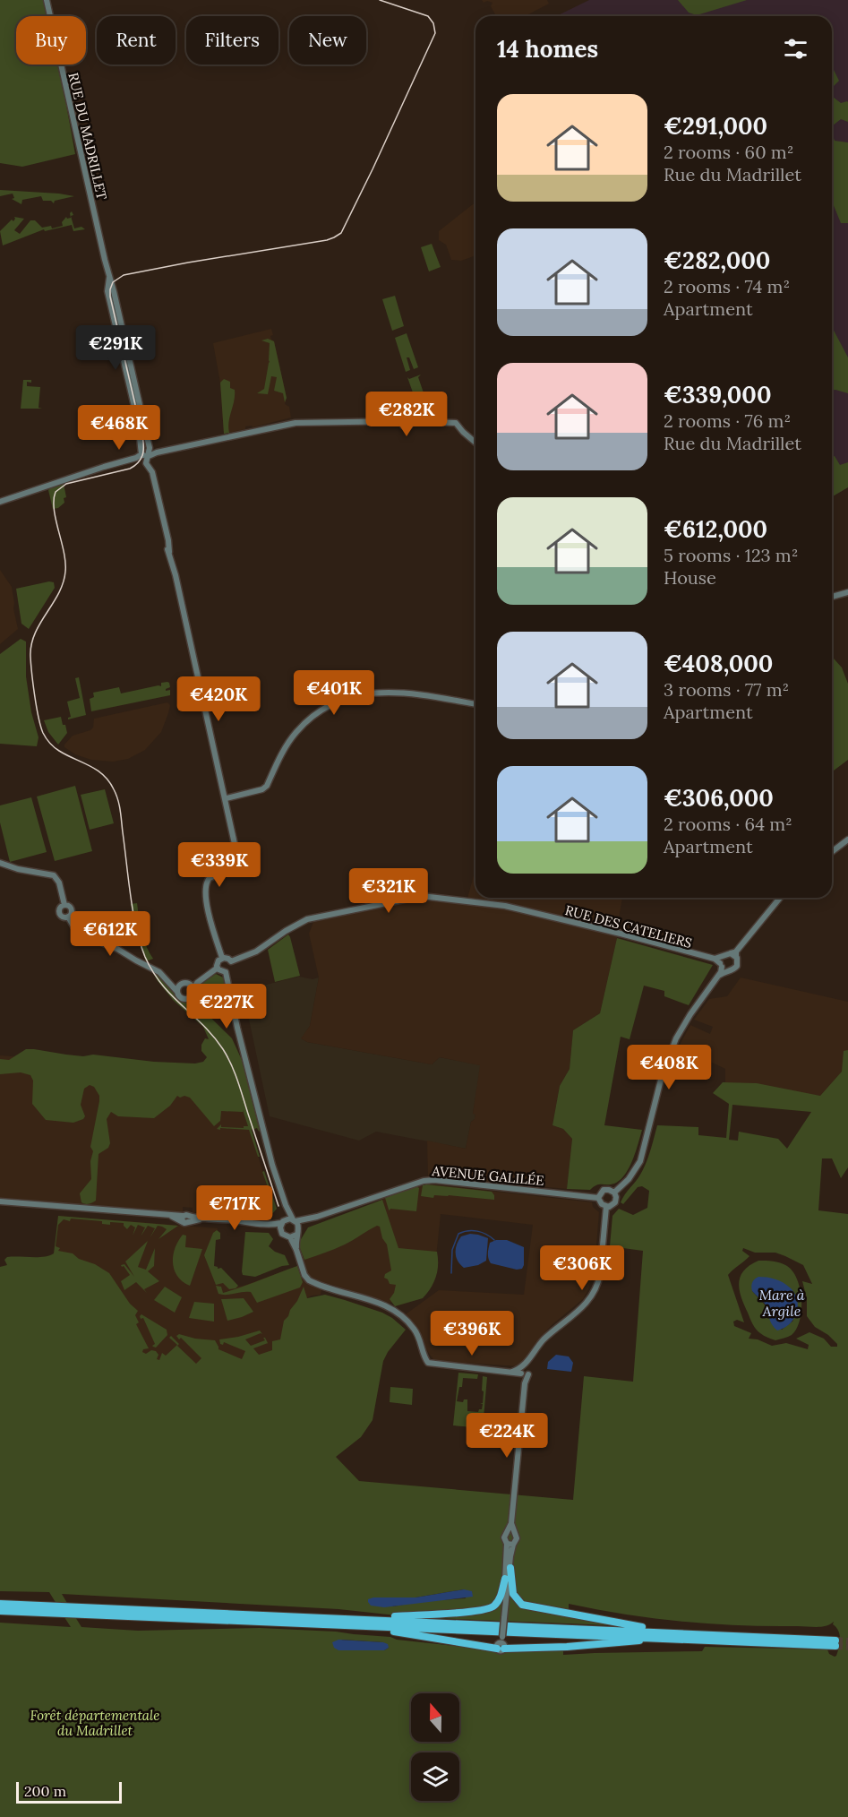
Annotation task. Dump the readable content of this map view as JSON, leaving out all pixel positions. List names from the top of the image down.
{
  "streets": {
    "street": ["RUE DU MADRILLET", "RUE DES CATELIERS", "AVENUE GALILÉE"]
  },
  "crossings": [
    ["RUE DU MADRILLET", "RUE DES CATELIERS"]
  ],
  "water": ["Mare à Argile"],
  "parks": ["Forêt départementale du Madrillet"],
  "scale_bar": "200 m",
  "north": "top",
  "page": {
    "chip": [
      "Buy",
      "Rent",
      "Filters",
      "New"
    ],
    "heading": "14 homes",
    "list": [
      {
        "name": "€291,000",
        "note": "2 rooms · 60 m² · Rue du Madrillet"
      },
      {
        "name": "€282,000",
        "note": "2 rooms · 74 m² · Apartment"
      },
      {
        "name": "€339,000",
        "note": "2 rooms · 76 m² · Rue du Madrillet"
      },
      {
        "name": "€612,000",
        "note": "5 rooms · 123 m² · House"
      },
      {
        "name": "€408,000",
        "note": "3 rooms · 77 m² · Apartment"
      },
      {
        "name": "€306,000",
        "note": "2 rooms · 64 m² · Apartment"
      }
    ],
    "price": [
      "€291K",
      "€282K",
      "€468K",
      "€401K",
      "€420K",
      "€339K",
      "€321K",
      "€612K",
      "€227K",
      "€408K",
      "€717K",
      "€306K",
      "€396K",
      "€224K"
    ],
    "scale": "200 m"
  }
}
